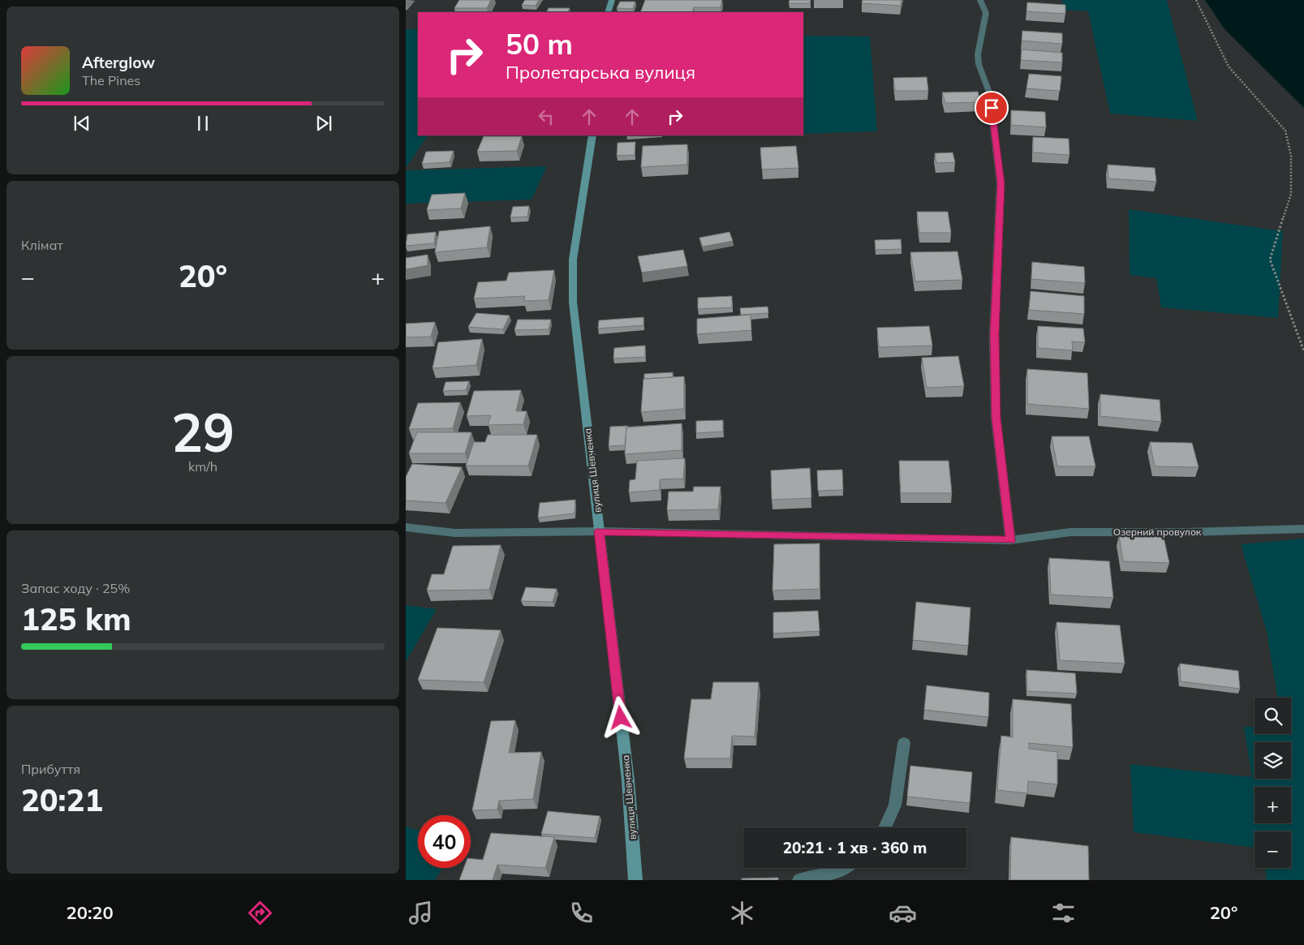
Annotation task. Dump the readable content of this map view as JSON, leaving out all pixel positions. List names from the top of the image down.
{
  "streets": {
    "street": ["вулиця Шевченка", "Озерний провулок"]
  },
  "crossings": [
    ["вулиця Шевченка", "Озерний провулок"]
  ],
  "page": {
    "turn": ["50 m", "Пролетарська вулиця"],
    "song": ["Afterglow", "The Pines"],
    "tile": [
      "Клімат",
      ["29", "km/h"],
      ["Запас ходу · 25%", "125 km"],
      ["Прибуття", "20:21"]
    ],
    "heat": ["−", "20°", "+"],
    "map_buttons": ["+", "−"],
    "limit": "40",
    "trip": "20:21 · 1 хв · 360 m",
    "tabs": ["20:20", "20°"]
  }
}
